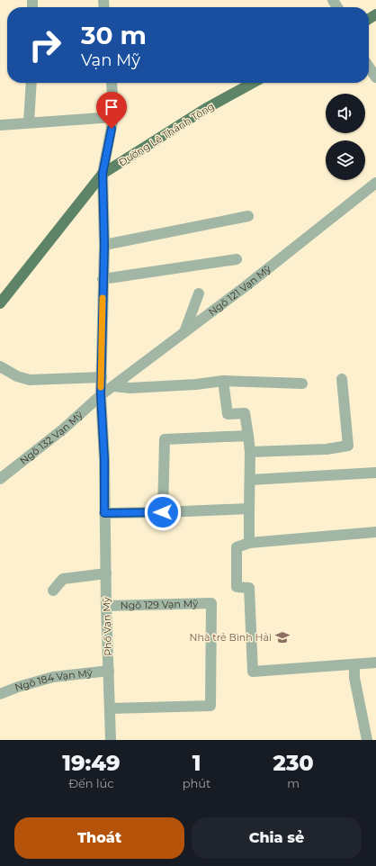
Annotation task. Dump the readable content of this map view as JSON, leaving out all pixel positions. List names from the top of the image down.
{
  "streets": {
    "main road": ["Đường Lê Thánh Tông"],
    "street": [
      "Ngõ 121 Vạn Mỹ",
      "Ngõ 132 Vạn Mỹ",
      "Ngõ 129 Vạn Mỹ",
      "Phố Vạn Mỹ",
      "Ngõ 184 Vạn Mỹ"
    ]
  },
  "crossings": [
    ["Ngõ 121 Vạn Mỹ", "Ngõ 132 Vạn Mỹ"],
    ["Ngõ 121 Vạn Mỹ", "Phố Vạn Mỹ"],
    ["Ngõ 132 Vạn Mỹ", "Phố Vạn Mỹ"],
    ["Ngõ 129 Vạn Mỹ", "Phố Vạn Mỹ"],
    ["Phố Vạn Mỹ", "Ngõ 184 Vạn Mỹ"]
  ],
  "places": {
    "school or university": ["Nhà trẻ Bình Hải"]
  },
  "page": {
    "turn": ["30 m", "Vạn Mỹ"],
    "eta": [
      "19:49",
      "Đến lúc",
      "1",
      "phút",
      "230",
      "m"
    ],
    "buttons": ["Thoát", "Chia sẻ"]
  }
}
